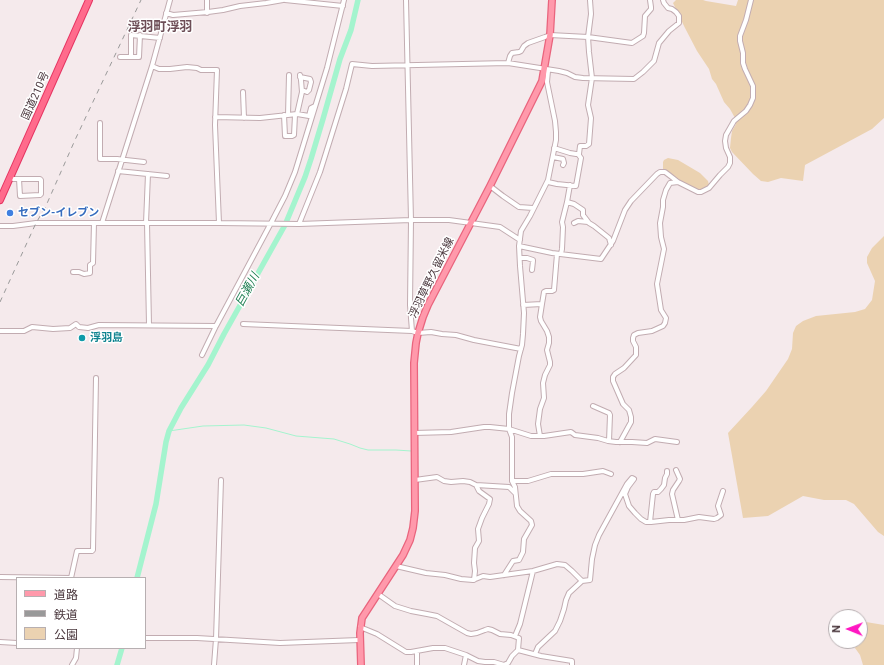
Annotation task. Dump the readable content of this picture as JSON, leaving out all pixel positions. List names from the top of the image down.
{
  "streets": {
    "highway": ["国道210号"],
    "main road": ["浮羽草野久留米線"]
  },
  "districts": ["浮羽町浮羽"],
  "water": ["巨瀬川"],
  "places": ["セブン-イレブン", "浮羽島"],
  "legend": ["道路", "鉄道", "公園"],
  "north": "left"
}
